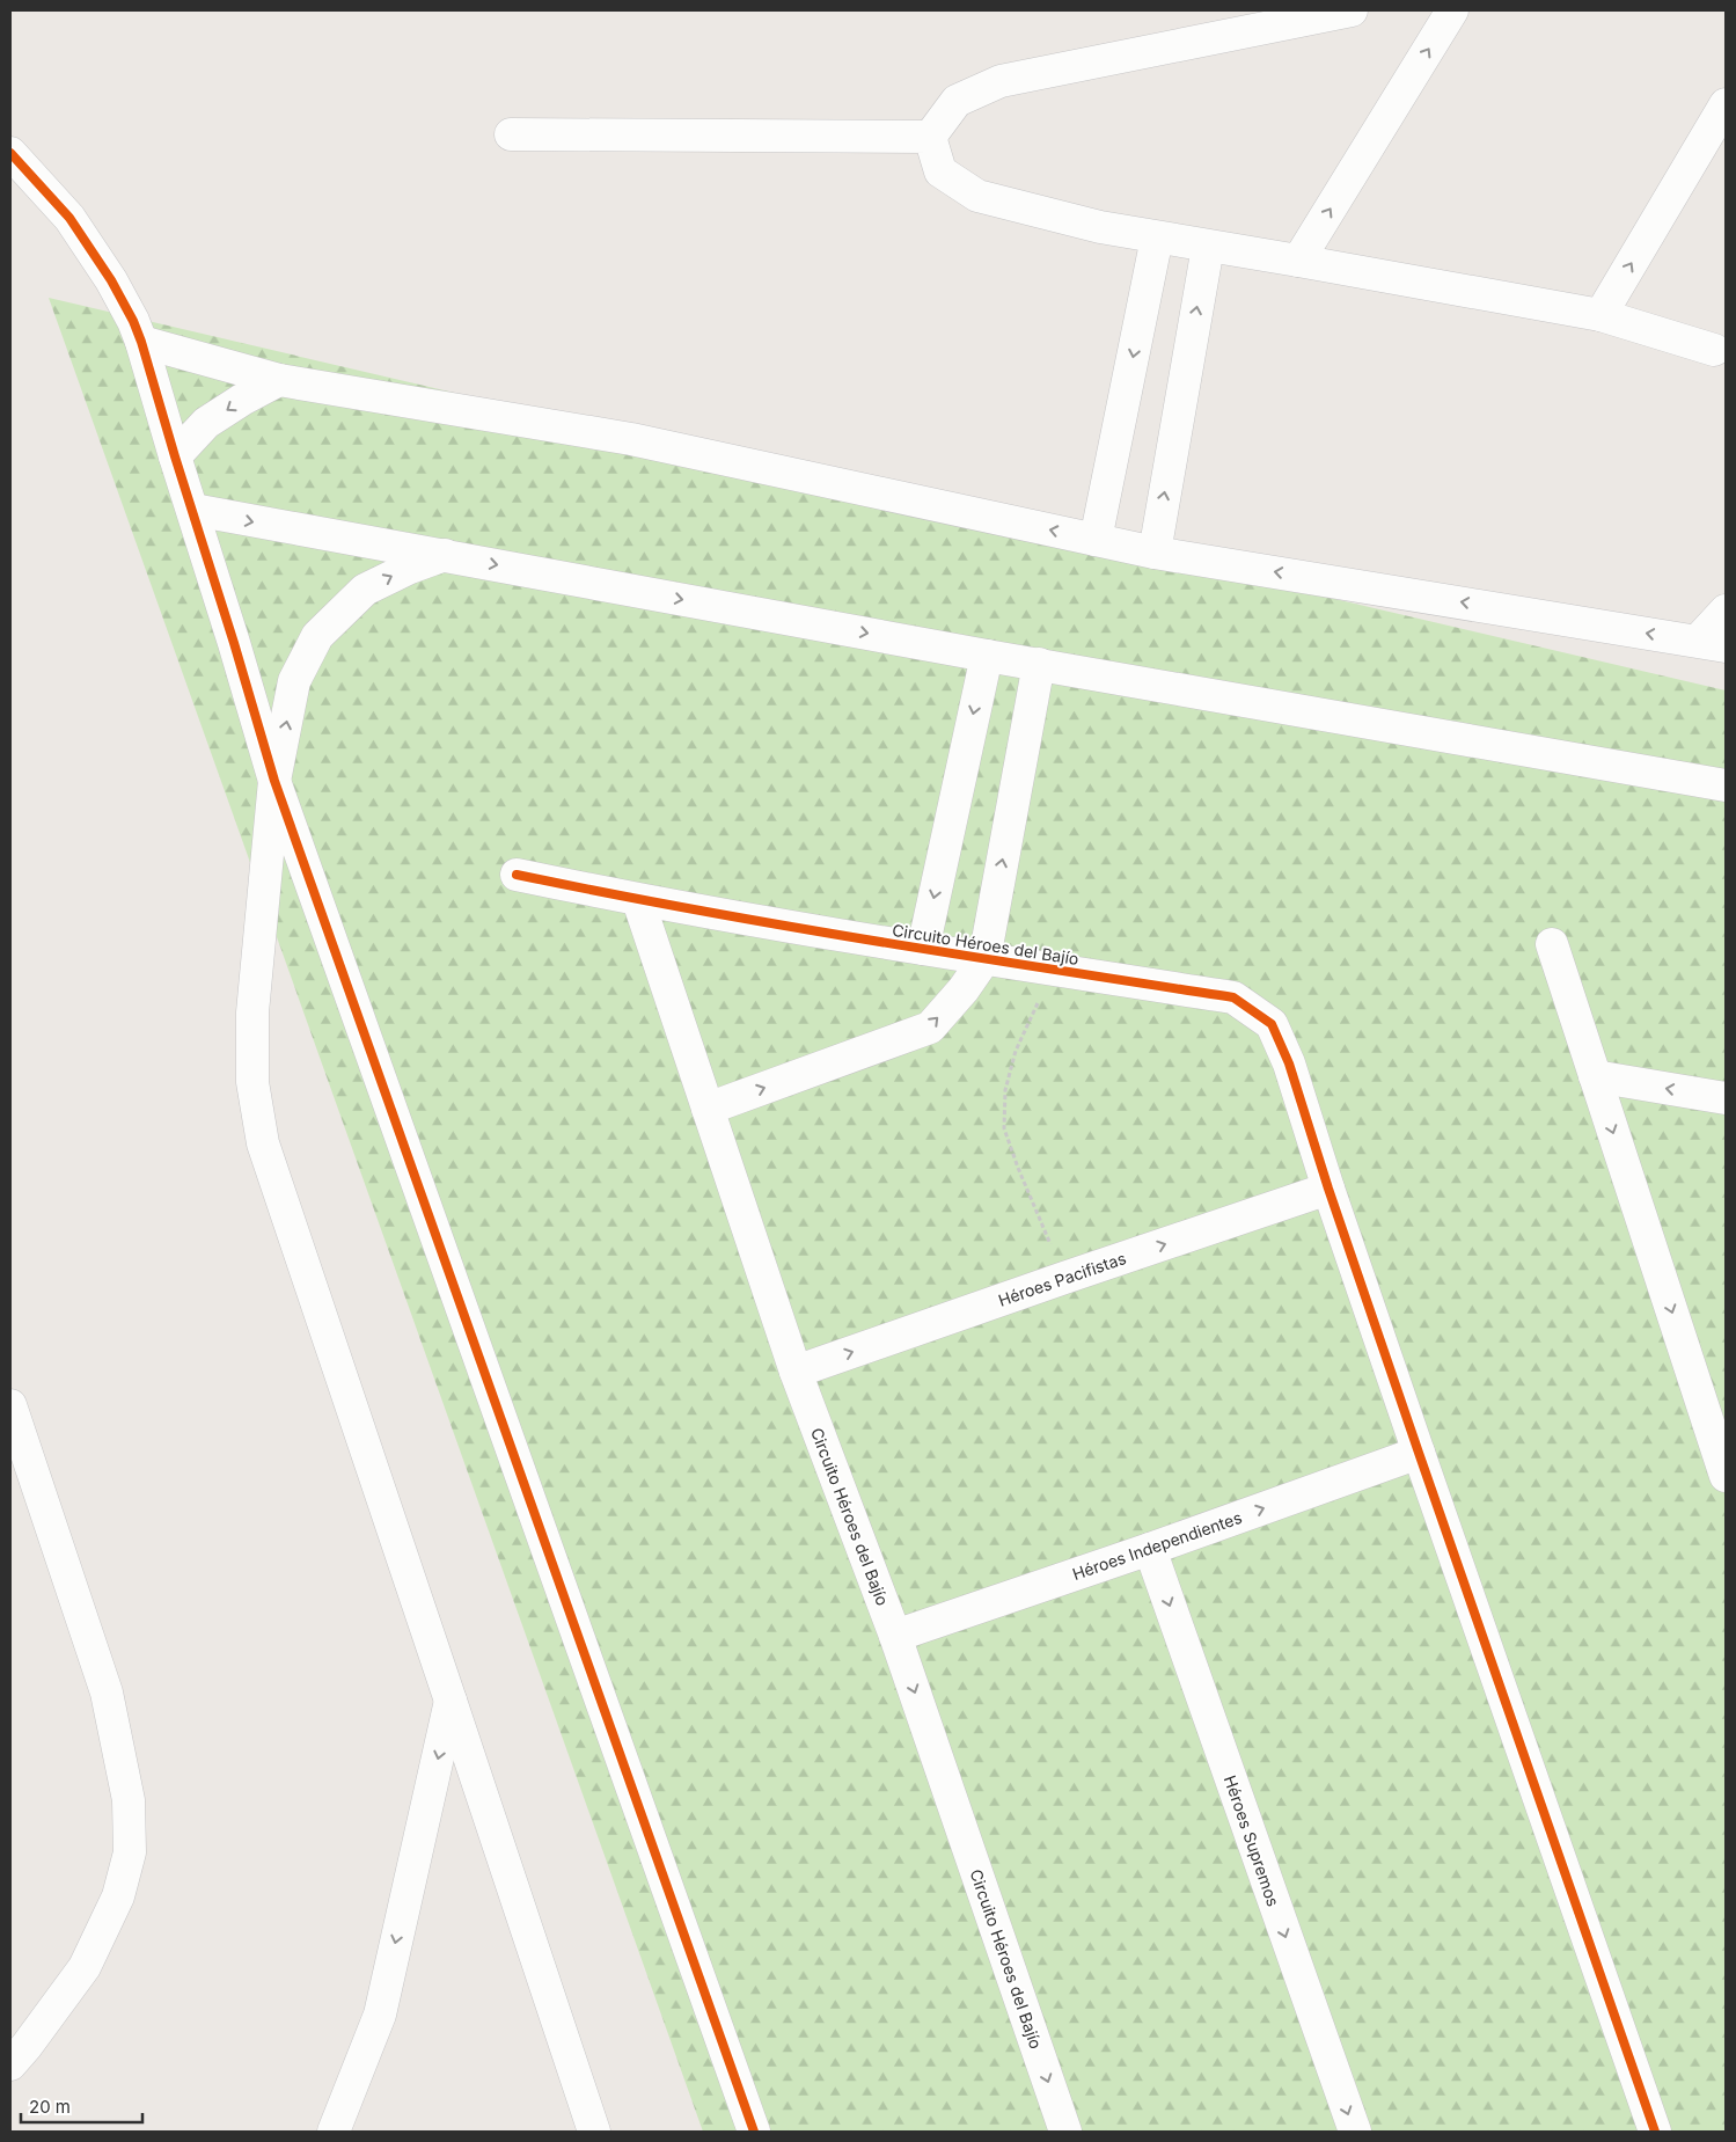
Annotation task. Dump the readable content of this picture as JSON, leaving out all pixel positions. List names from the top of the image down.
{
  "streets": {
    "street": [
      "Circuito Héroes del Bajío",
      "Héroes Pacifistas",
      "Héroes Independientes",
      "Héroes Supremos"
    ]
  },
  "crossings": [
    ["Circuito Héroes del Bajío", "Héroes Pacifistas"],
    ["Circuito Héroes del Bajío", "Héroes Independientes"],
    ["Héroes Independientes", "Héroes Supremos"]
  ],
  "one_way": ["Héroes Independientes", "Héroes Supremos"],
  "scale_bar": "20 m"
}
